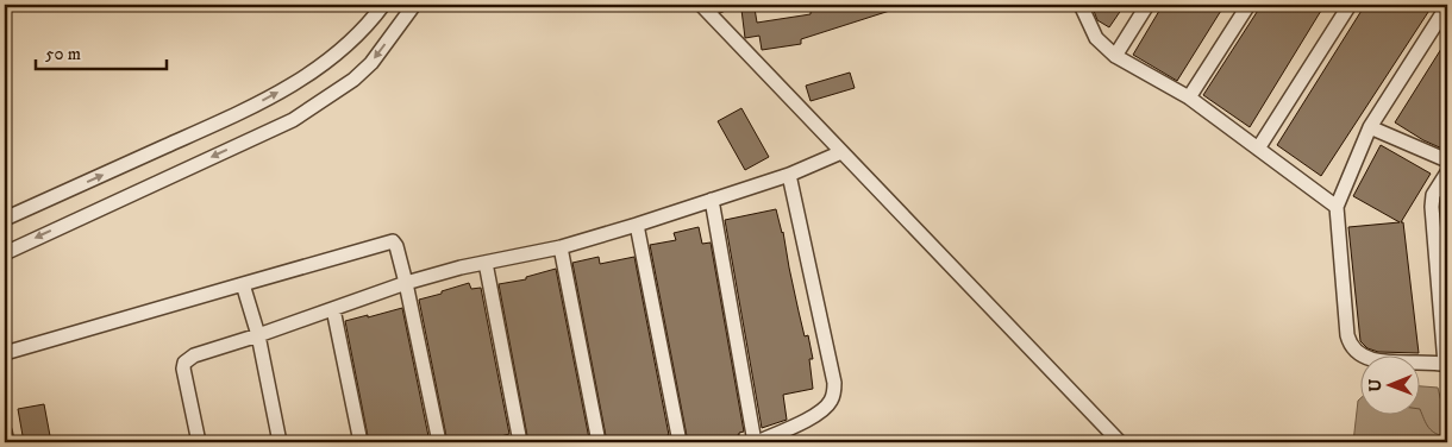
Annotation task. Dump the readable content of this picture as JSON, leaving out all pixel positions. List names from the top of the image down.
{
  "scale_bar": "50 m",
  "north": "left"
}
